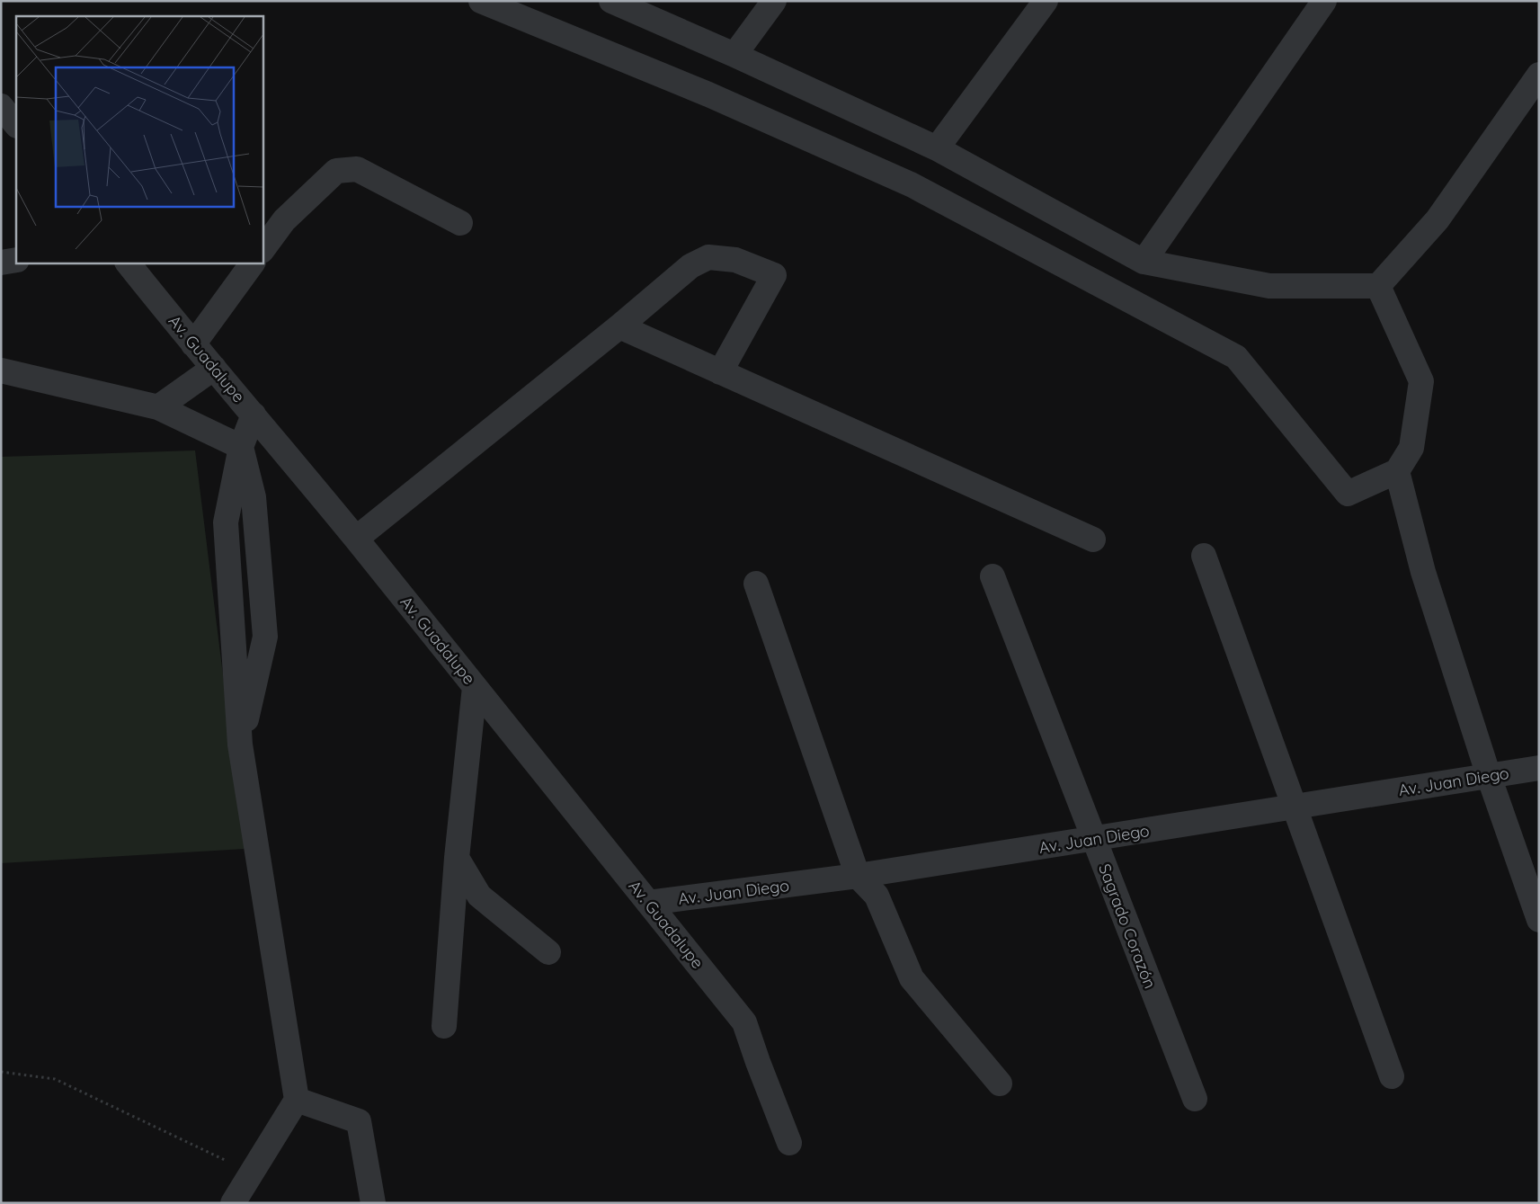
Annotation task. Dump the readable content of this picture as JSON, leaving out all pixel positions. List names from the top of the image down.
{
  "streets": {
    "street": ["Av. Guadalupe", "Av. Juan Diego", "Sagrado Corazón"]
  },
  "crossings": [
    ["Av. Guadalupe", "Av. Juan Diego"],
    ["Av. Juan Diego", "Sagrado Corazón"]
  ]
}
